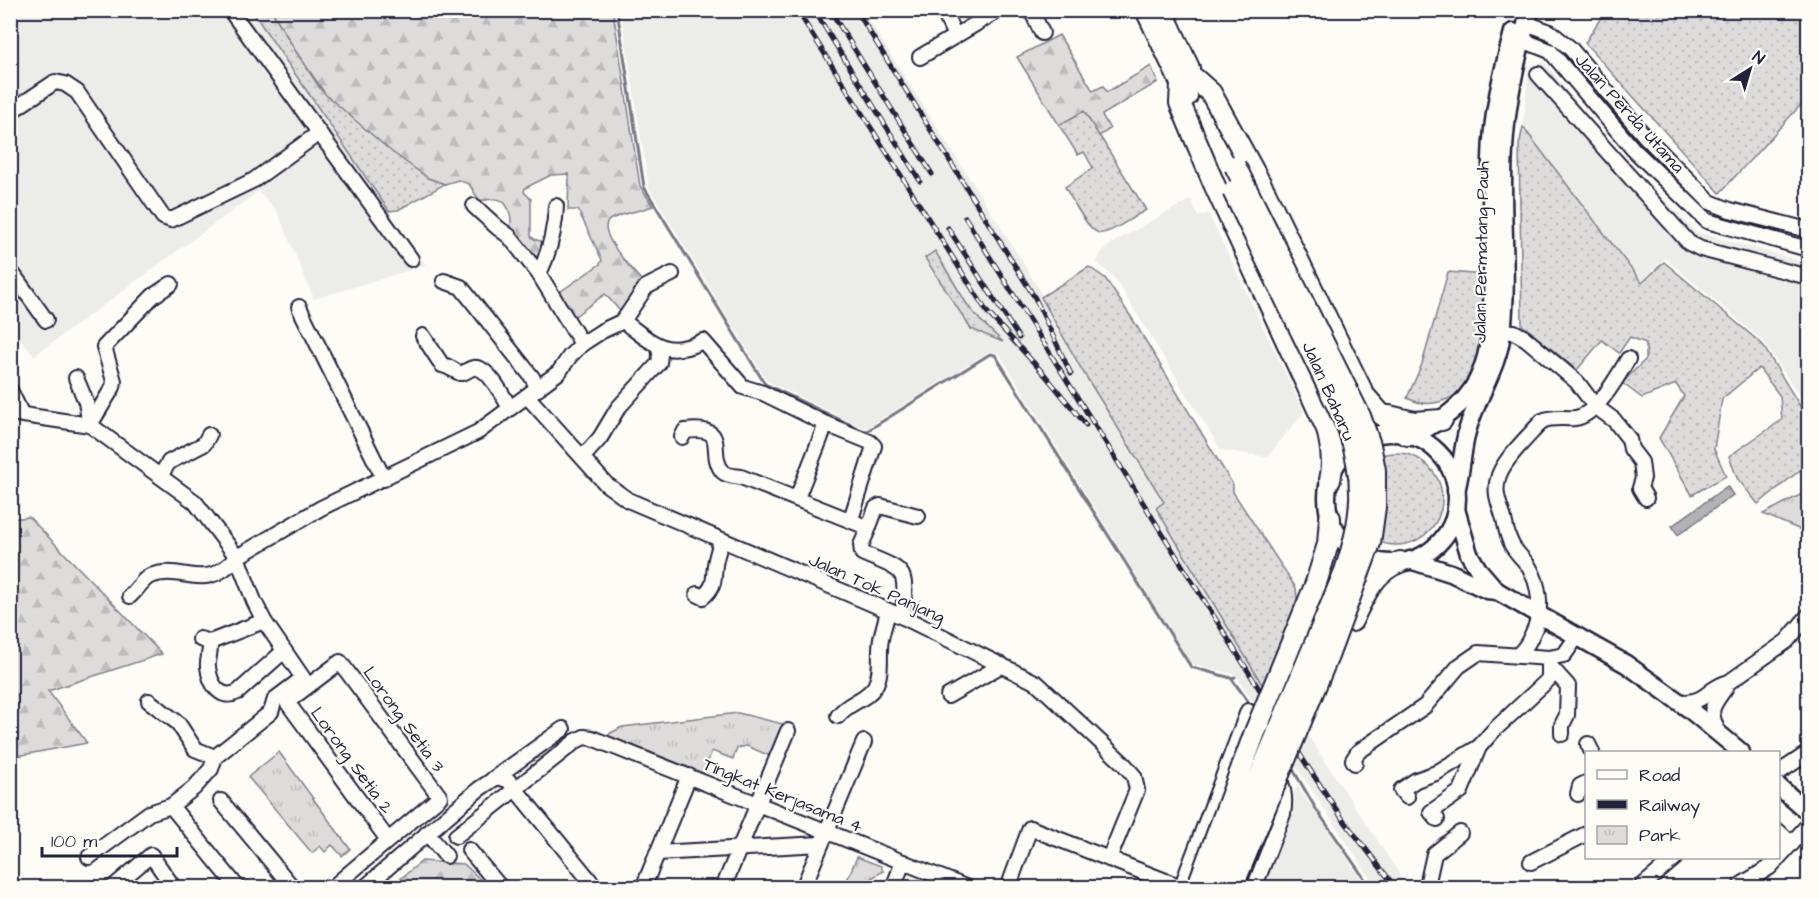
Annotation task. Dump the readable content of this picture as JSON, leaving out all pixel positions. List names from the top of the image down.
{
  "streets": {
    "highway": ["Jalan Baharu"],
    "main road": ["Jalan Permatang Pauh"],
    "street": [
      "Jalan Perda Utama",
      "Jalan Tok Panjang",
      "Lorong Setia 3",
      "Lorong Setia 2",
      "Tingkat Kerjasama 4"
    ]
  },
  "crossings": [
    ["Jalan Perda Utama", "Jalan Permatang Pauh"],
    ["Lorong Setia 3", "Lorong Setia 2"]
  ],
  "legend": ["Road", "Railway", "Park"],
  "scale_bar": "100 m",
  "north": "top right"
}
